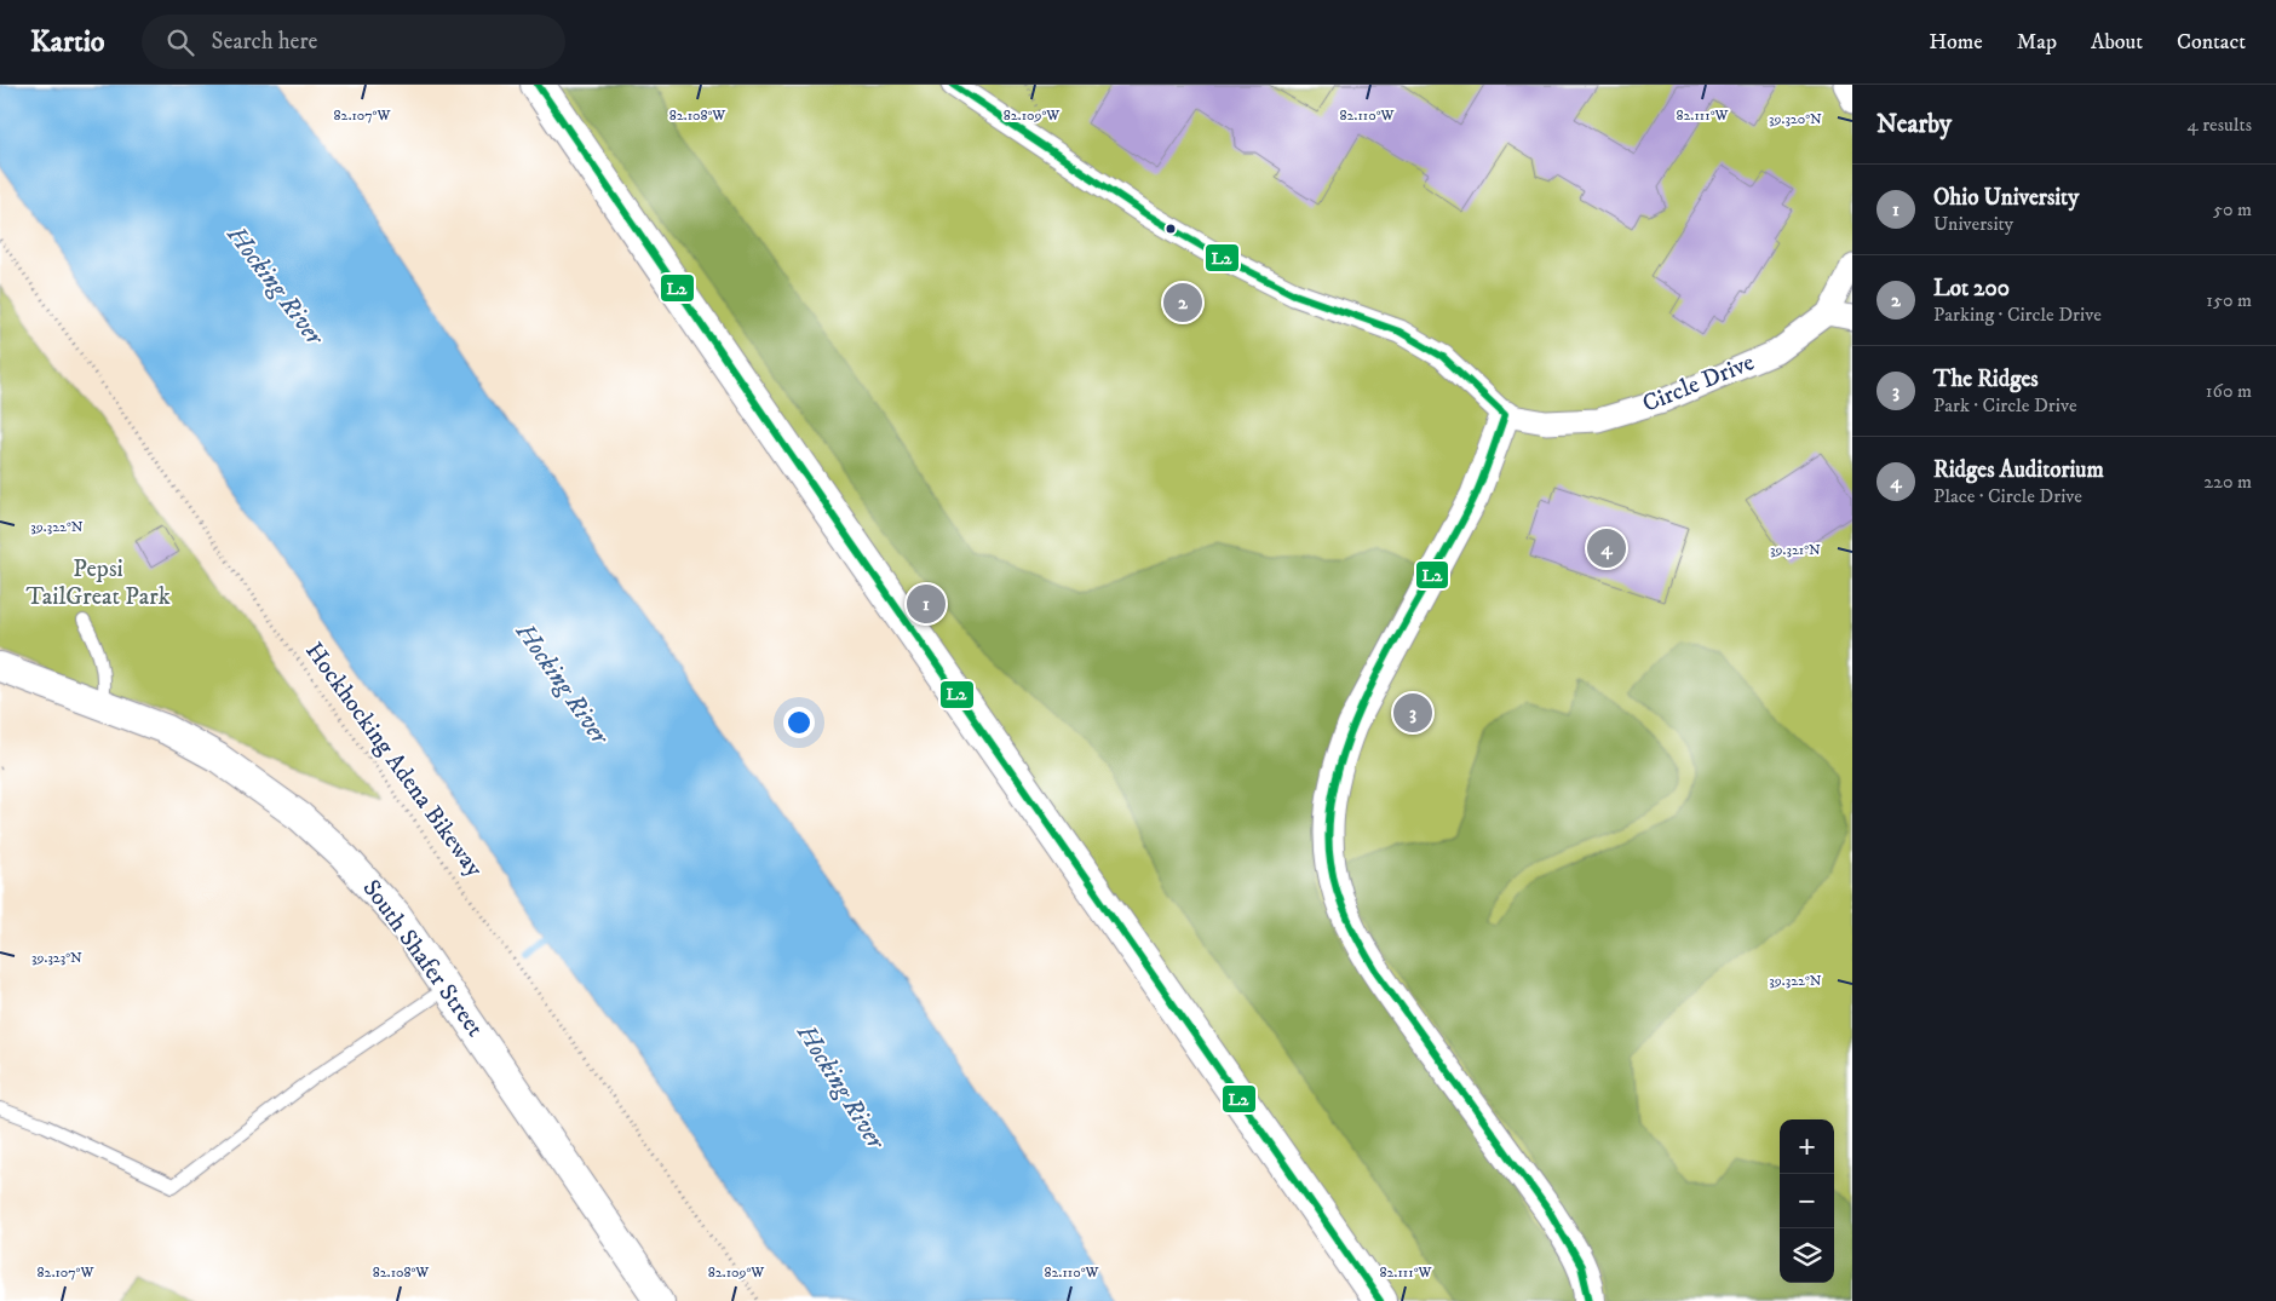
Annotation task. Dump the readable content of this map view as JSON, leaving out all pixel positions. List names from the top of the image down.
{
  "streets": {
    "street": ["Circle Drive", "South Shafer Street"],
    "path": ["Hockhocking Adena Bikeway"]
  },
  "water": ["Hocking River"],
  "parks": ["Pepsi TailGreat Park"],
  "lines": ["transit line L2"],
  "page": {
    "header": "Kartio",
    "search": "Search here",
    "nav": [
      "Home",
      "Map",
      "About",
      "Contact"
    ],
    "heading": ["Nearby", "4 results"],
    "list": [
      {
        "mark": "1",
        "name": "Ohio University",
        "note": "University",
        "value": "50 m"
      },
      {
        "mark": "2",
        "name": "Lot 200",
        "note": "Parking · Circle Drive",
        "value": "150 m"
      },
      {
        "mark": "3",
        "name": "The Ridges",
        "note": "Park · Circle Drive",
        "value": "160 m"
      },
      {
        "mark": "4",
        "name": "Ridges Auditorium",
        "note": "Place · Circle Drive",
        "value": "220 m"
      }
    ],
    "pins": [
      "2",
      "4",
      "1",
      "3"
    ],
    "map_buttons": ["+", "−"]
  },
  "coordinates": [
    "82.107°W",
    "82.108°W",
    "82.109°W",
    "82.110°W",
    "82.111°W",
    "39.320°N",
    "39.322°N",
    "39.321°N",
    "39.323°N"
  ]
}
